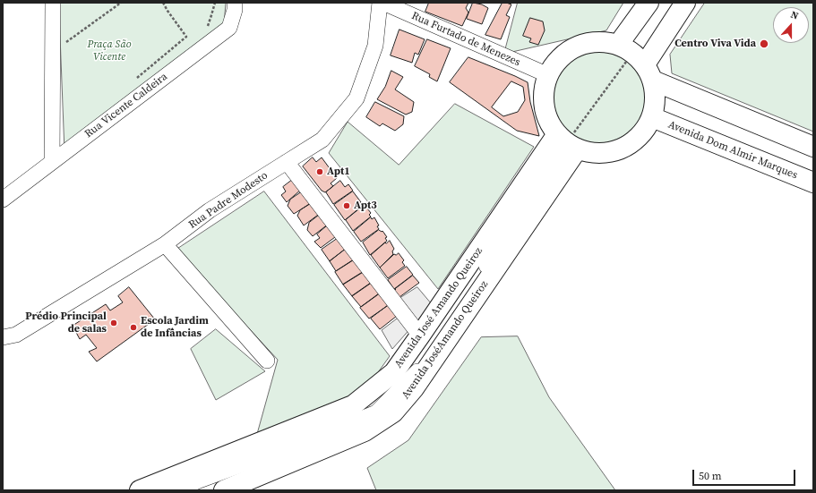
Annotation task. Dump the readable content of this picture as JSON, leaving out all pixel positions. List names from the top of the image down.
{
  "streets": {
    "main road": ["Avenida Dom Almir Marques", "Avenida José Amando Queiroz", "Avenida JoséAmando Queiroz"],
    "street": ["Rua Furtado de Menezes", "Rua Vicente Caldeira", "Rua Padre Modesto"]
  },
  "crossings": [
    ["Avenida José Amando Queiroz", "Avenida JoséAmando Queiroz"]
  ],
  "parks": ["Praça São Vicente"],
  "places": [
    "Centro Viva Vida",
    "Apt1",
    "Apt3",
    "Prédio Principal de salas",
    "Escola Jardim de Infâncias"
  ],
  "scale_bar": "50 m",
  "north": "top"
}
